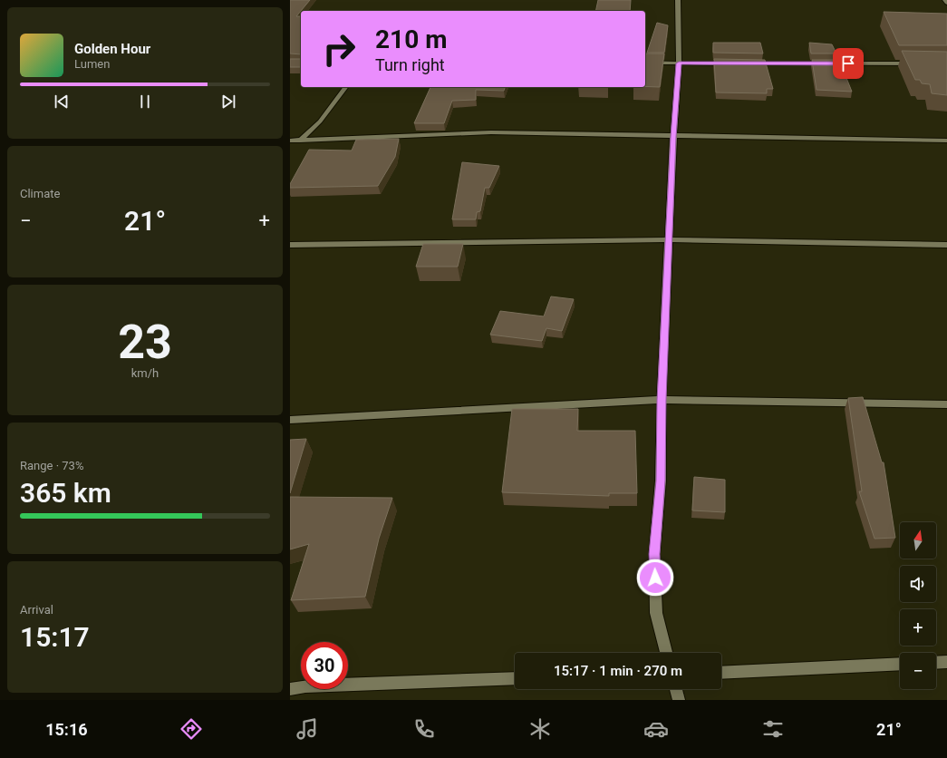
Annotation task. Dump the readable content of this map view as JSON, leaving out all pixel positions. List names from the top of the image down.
{
  "north": "top",
  "page": {
    "turn": ["210 m", "Turn right"],
    "song": ["Golden Hour", "Lumen"],
    "tile": [
      "Climate",
      ["23", "km/h"],
      ["Range · 73%", "365 km"],
      ["Arrival", "15:17"]
    ],
    "heat": ["−", "21°", "+"],
    "map_buttons": ["+", "−"],
    "limit": "30",
    "trip": "15:17 · 1 min · 270 m",
    "tabs": ["15:16", "21°"]
  }
}
